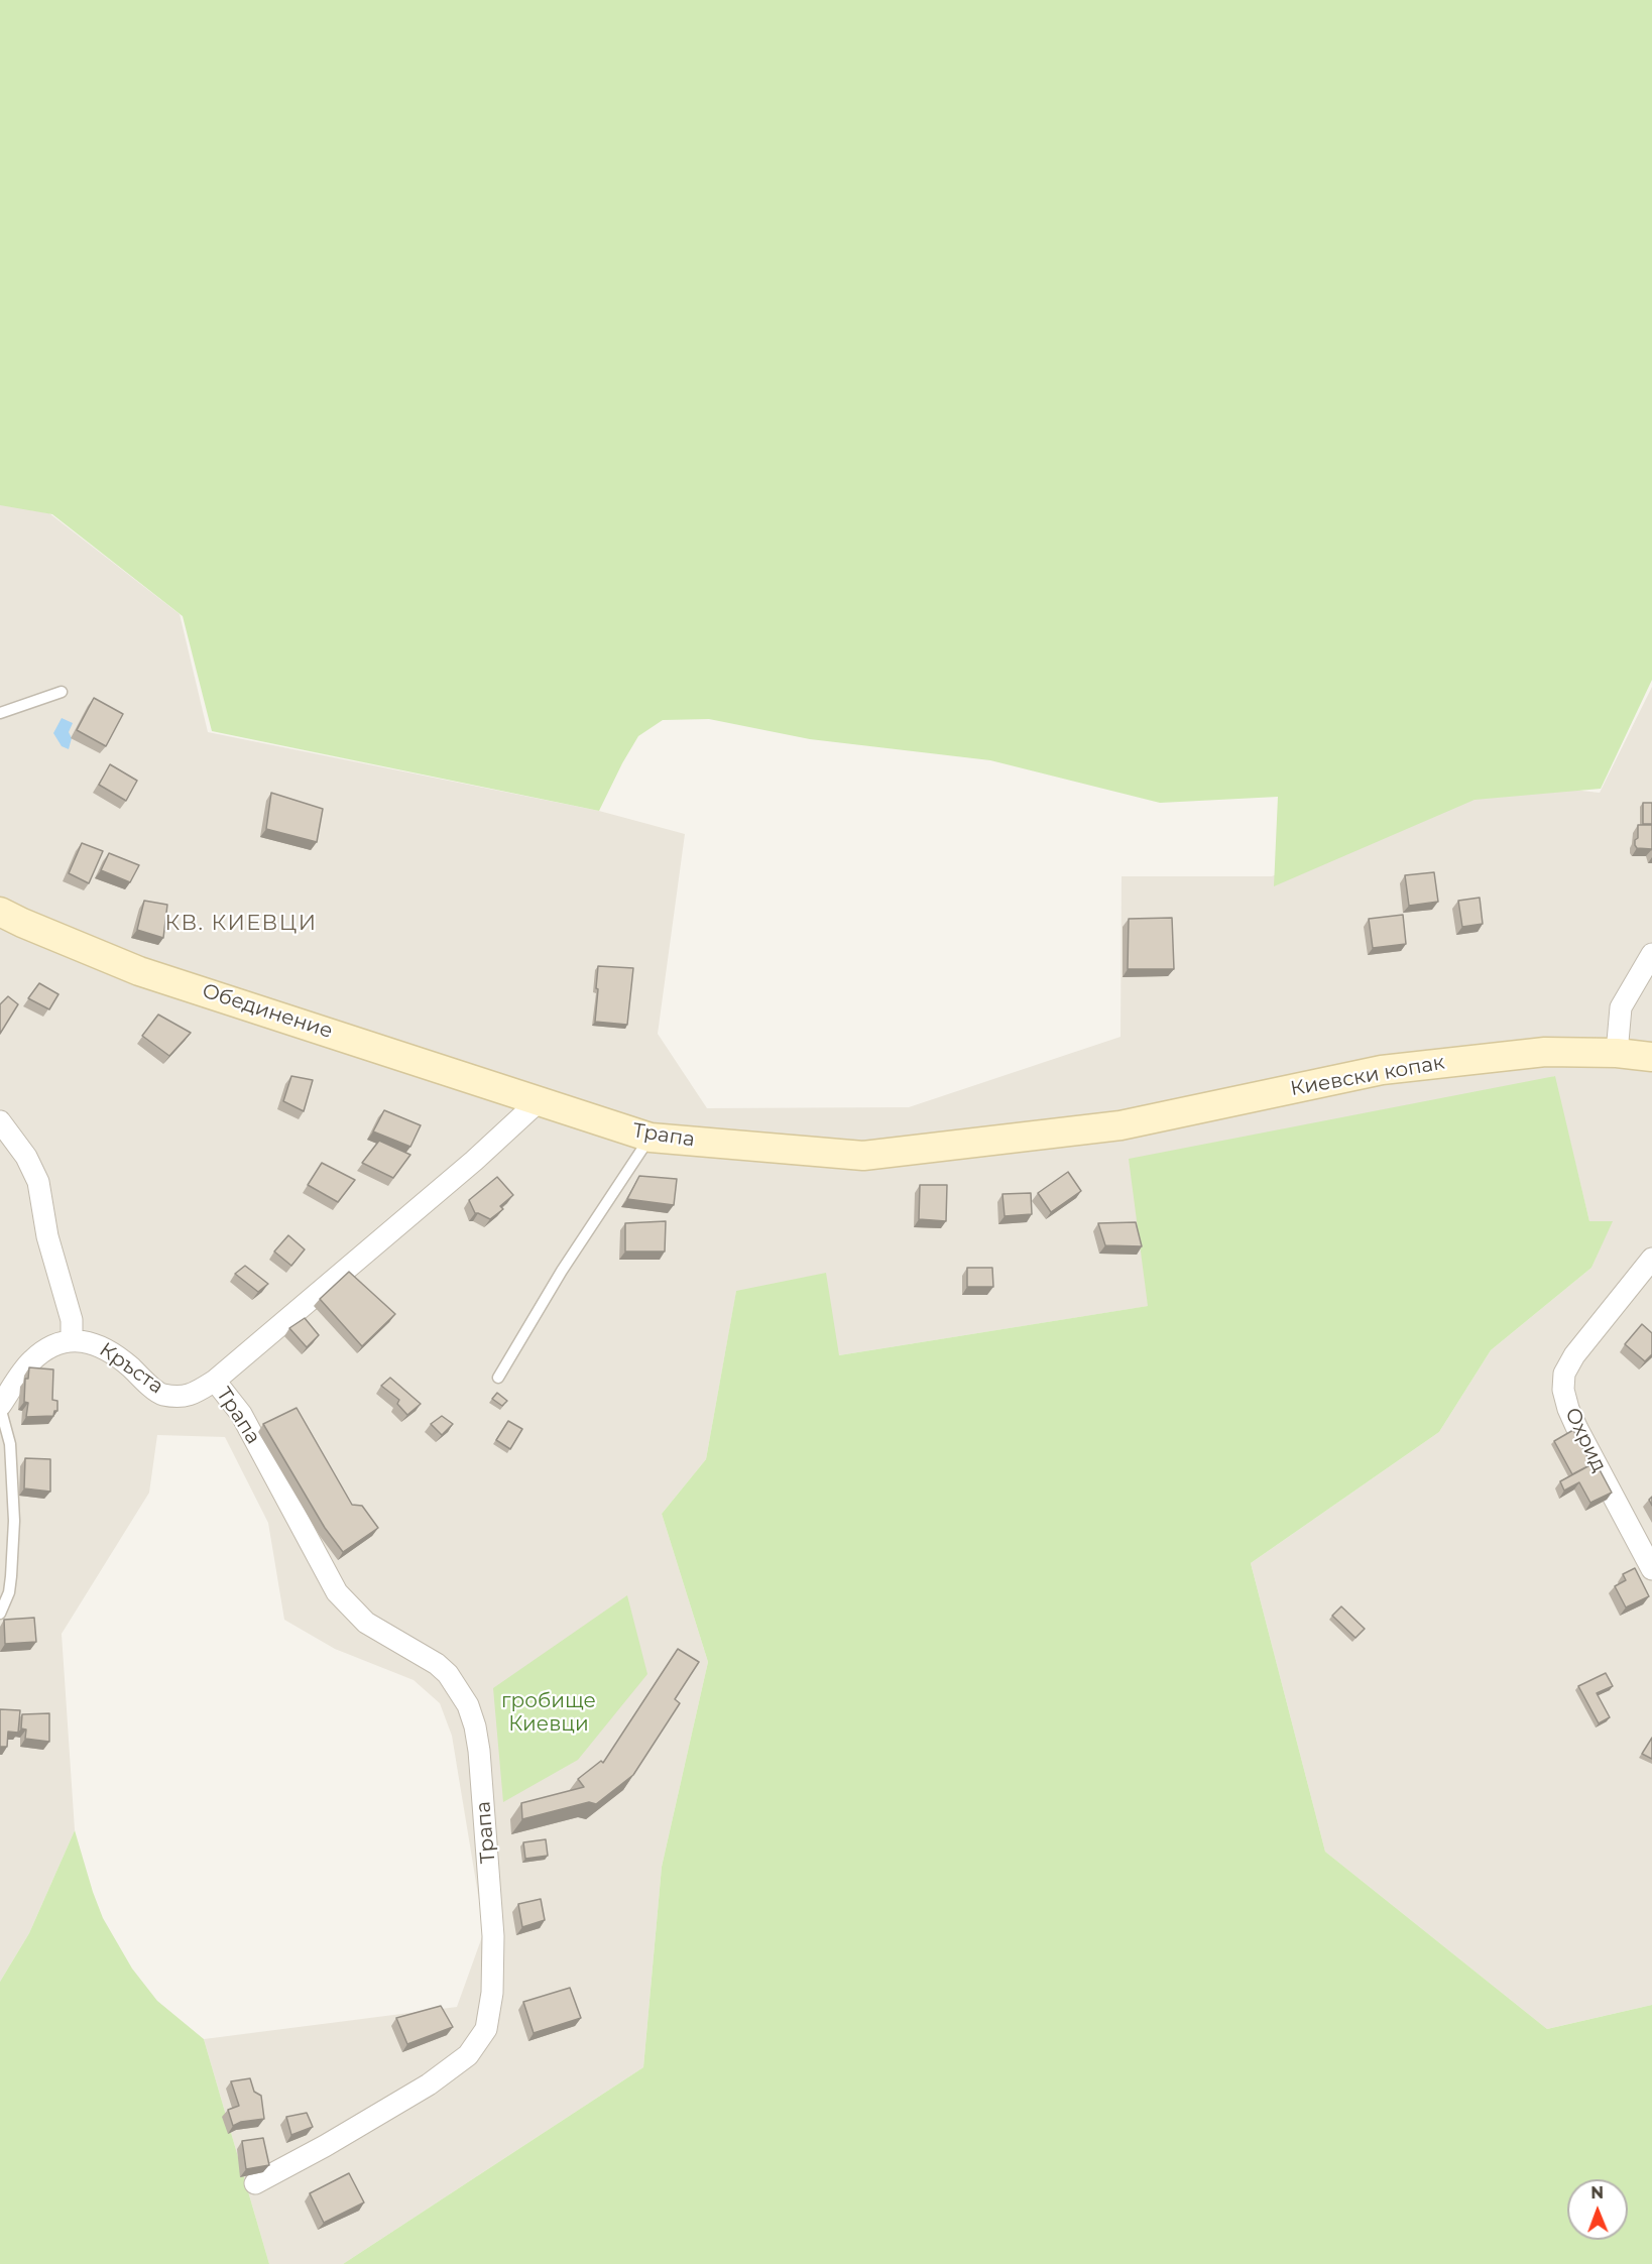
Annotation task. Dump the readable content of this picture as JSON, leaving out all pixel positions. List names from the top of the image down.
{
  "streets": {
    "street": [
      "Обединение",
      "Киевски копак",
      "Трапа",
      "Кръста",
      "Охрид"
    ]
  },
  "crossings": [
    ["Обединение", "Трапа"],
    ["Киевски копак", "Трапа"],
    ["Трапа", "Кръста"]
  ],
  "districts": ["КВ. КИЕВЦИ"],
  "parks": ["гробище Киевци"],
  "north": "top"
}
